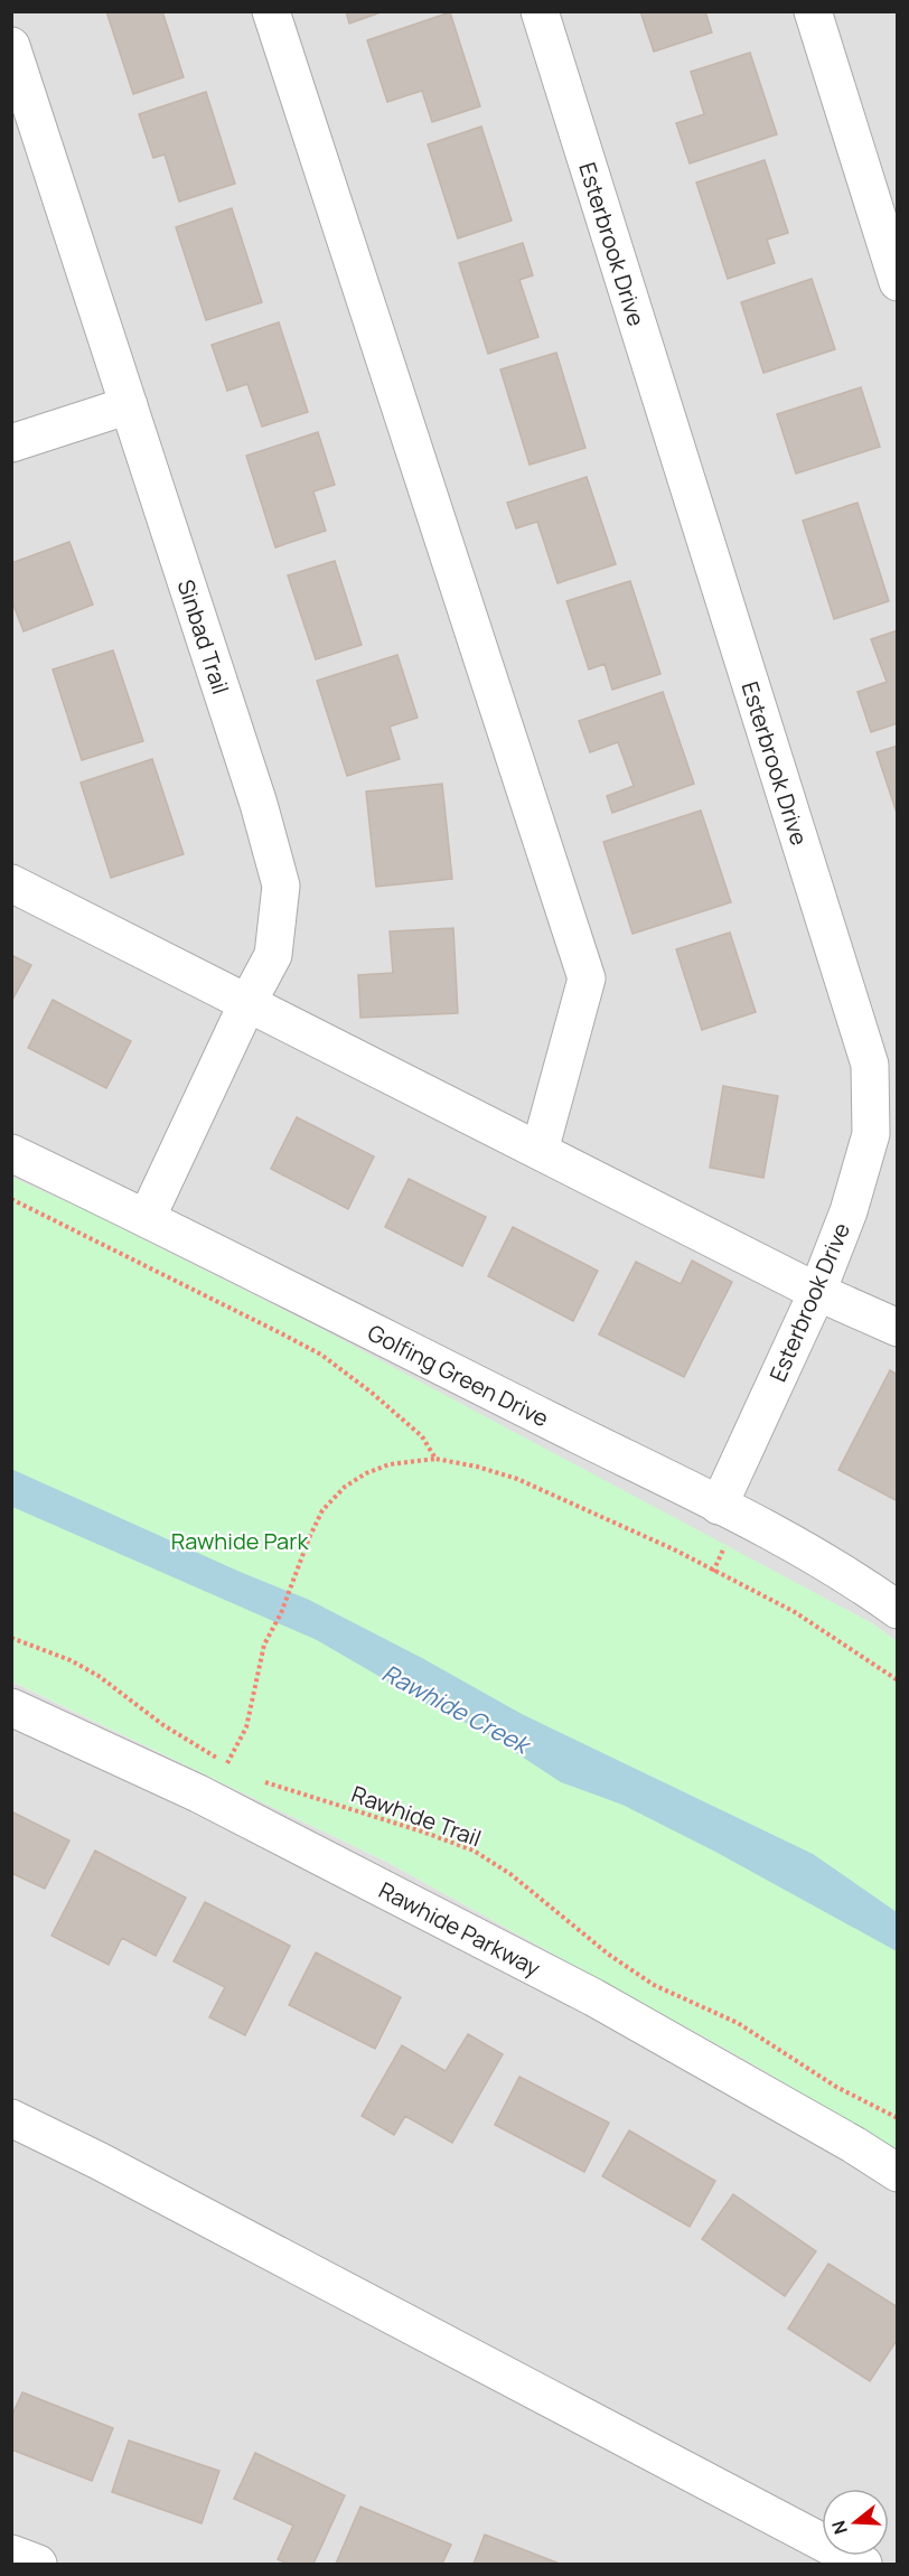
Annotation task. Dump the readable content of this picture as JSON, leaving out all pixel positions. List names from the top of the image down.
{
  "streets": {
    "street": [
      "Esterbrook Drive",
      "Sinbad Trail",
      "Golfing Green Drive",
      "Rawhide Parkway"
    ],
    "path": ["Rawhide Trail"]
  },
  "crossings": [
    ["Esterbrook Drive", "Golfing Green Drive"],
    ["Sinbad Trail", "Golfing Green Drive"]
  ],
  "water": ["Rawhide Creek"],
  "parks": ["Rawhide Park"],
  "north": "left"
}
